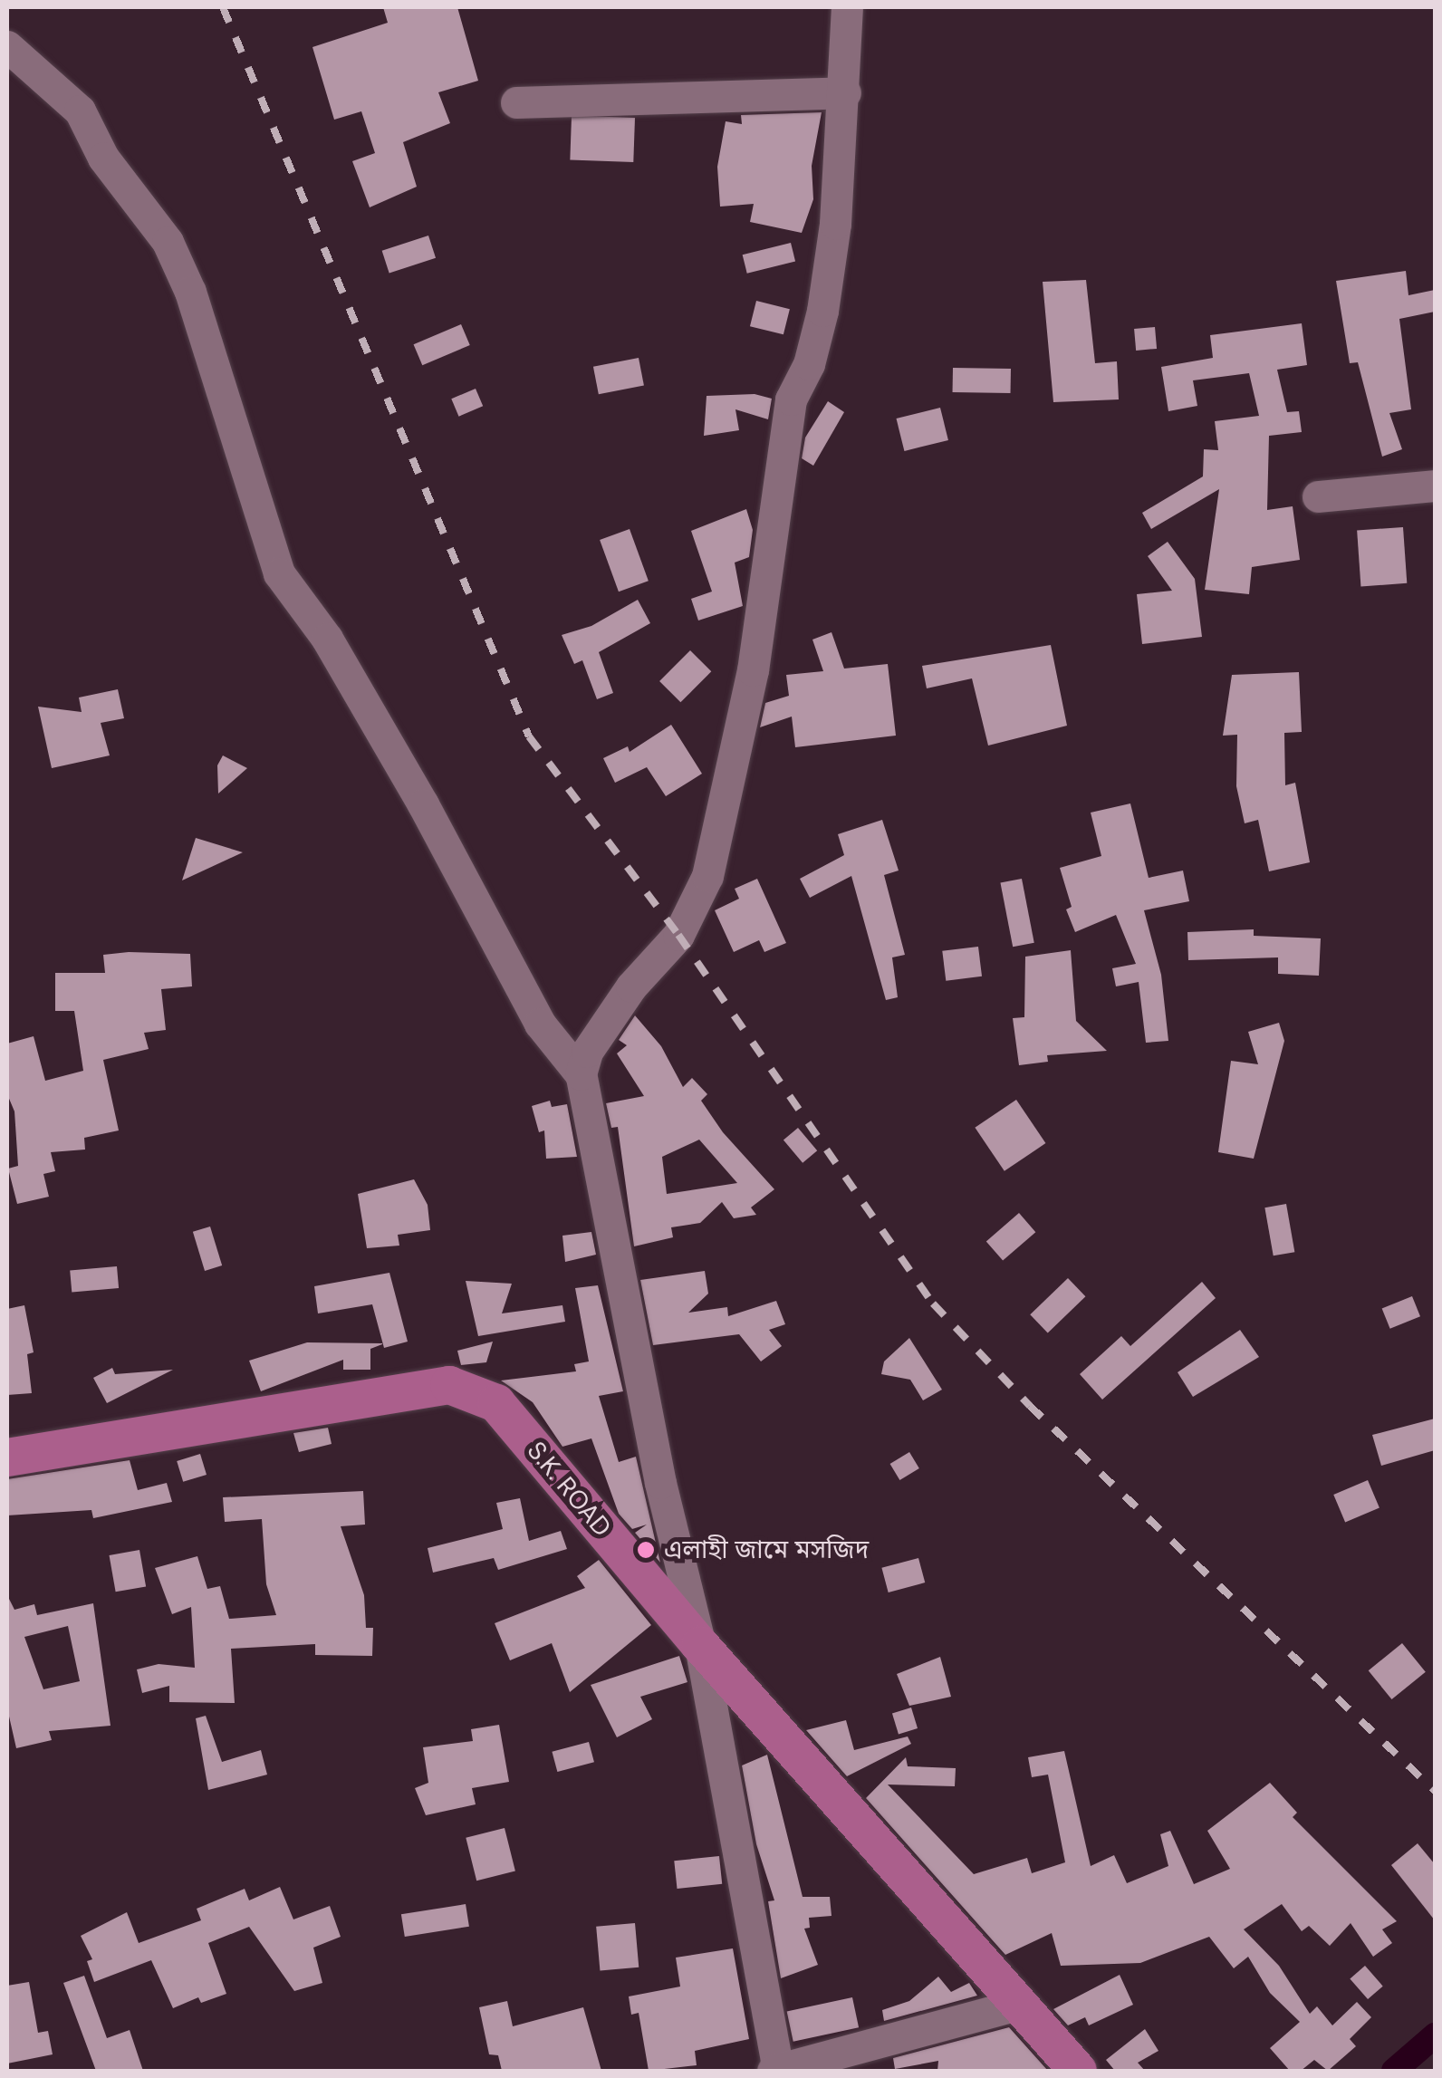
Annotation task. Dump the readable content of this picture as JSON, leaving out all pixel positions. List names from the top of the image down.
{
  "streets": {
    "main road": ["S.K. ROAD"]
  },
  "places": ["এলাহী জামে মসজিদ"]
}
